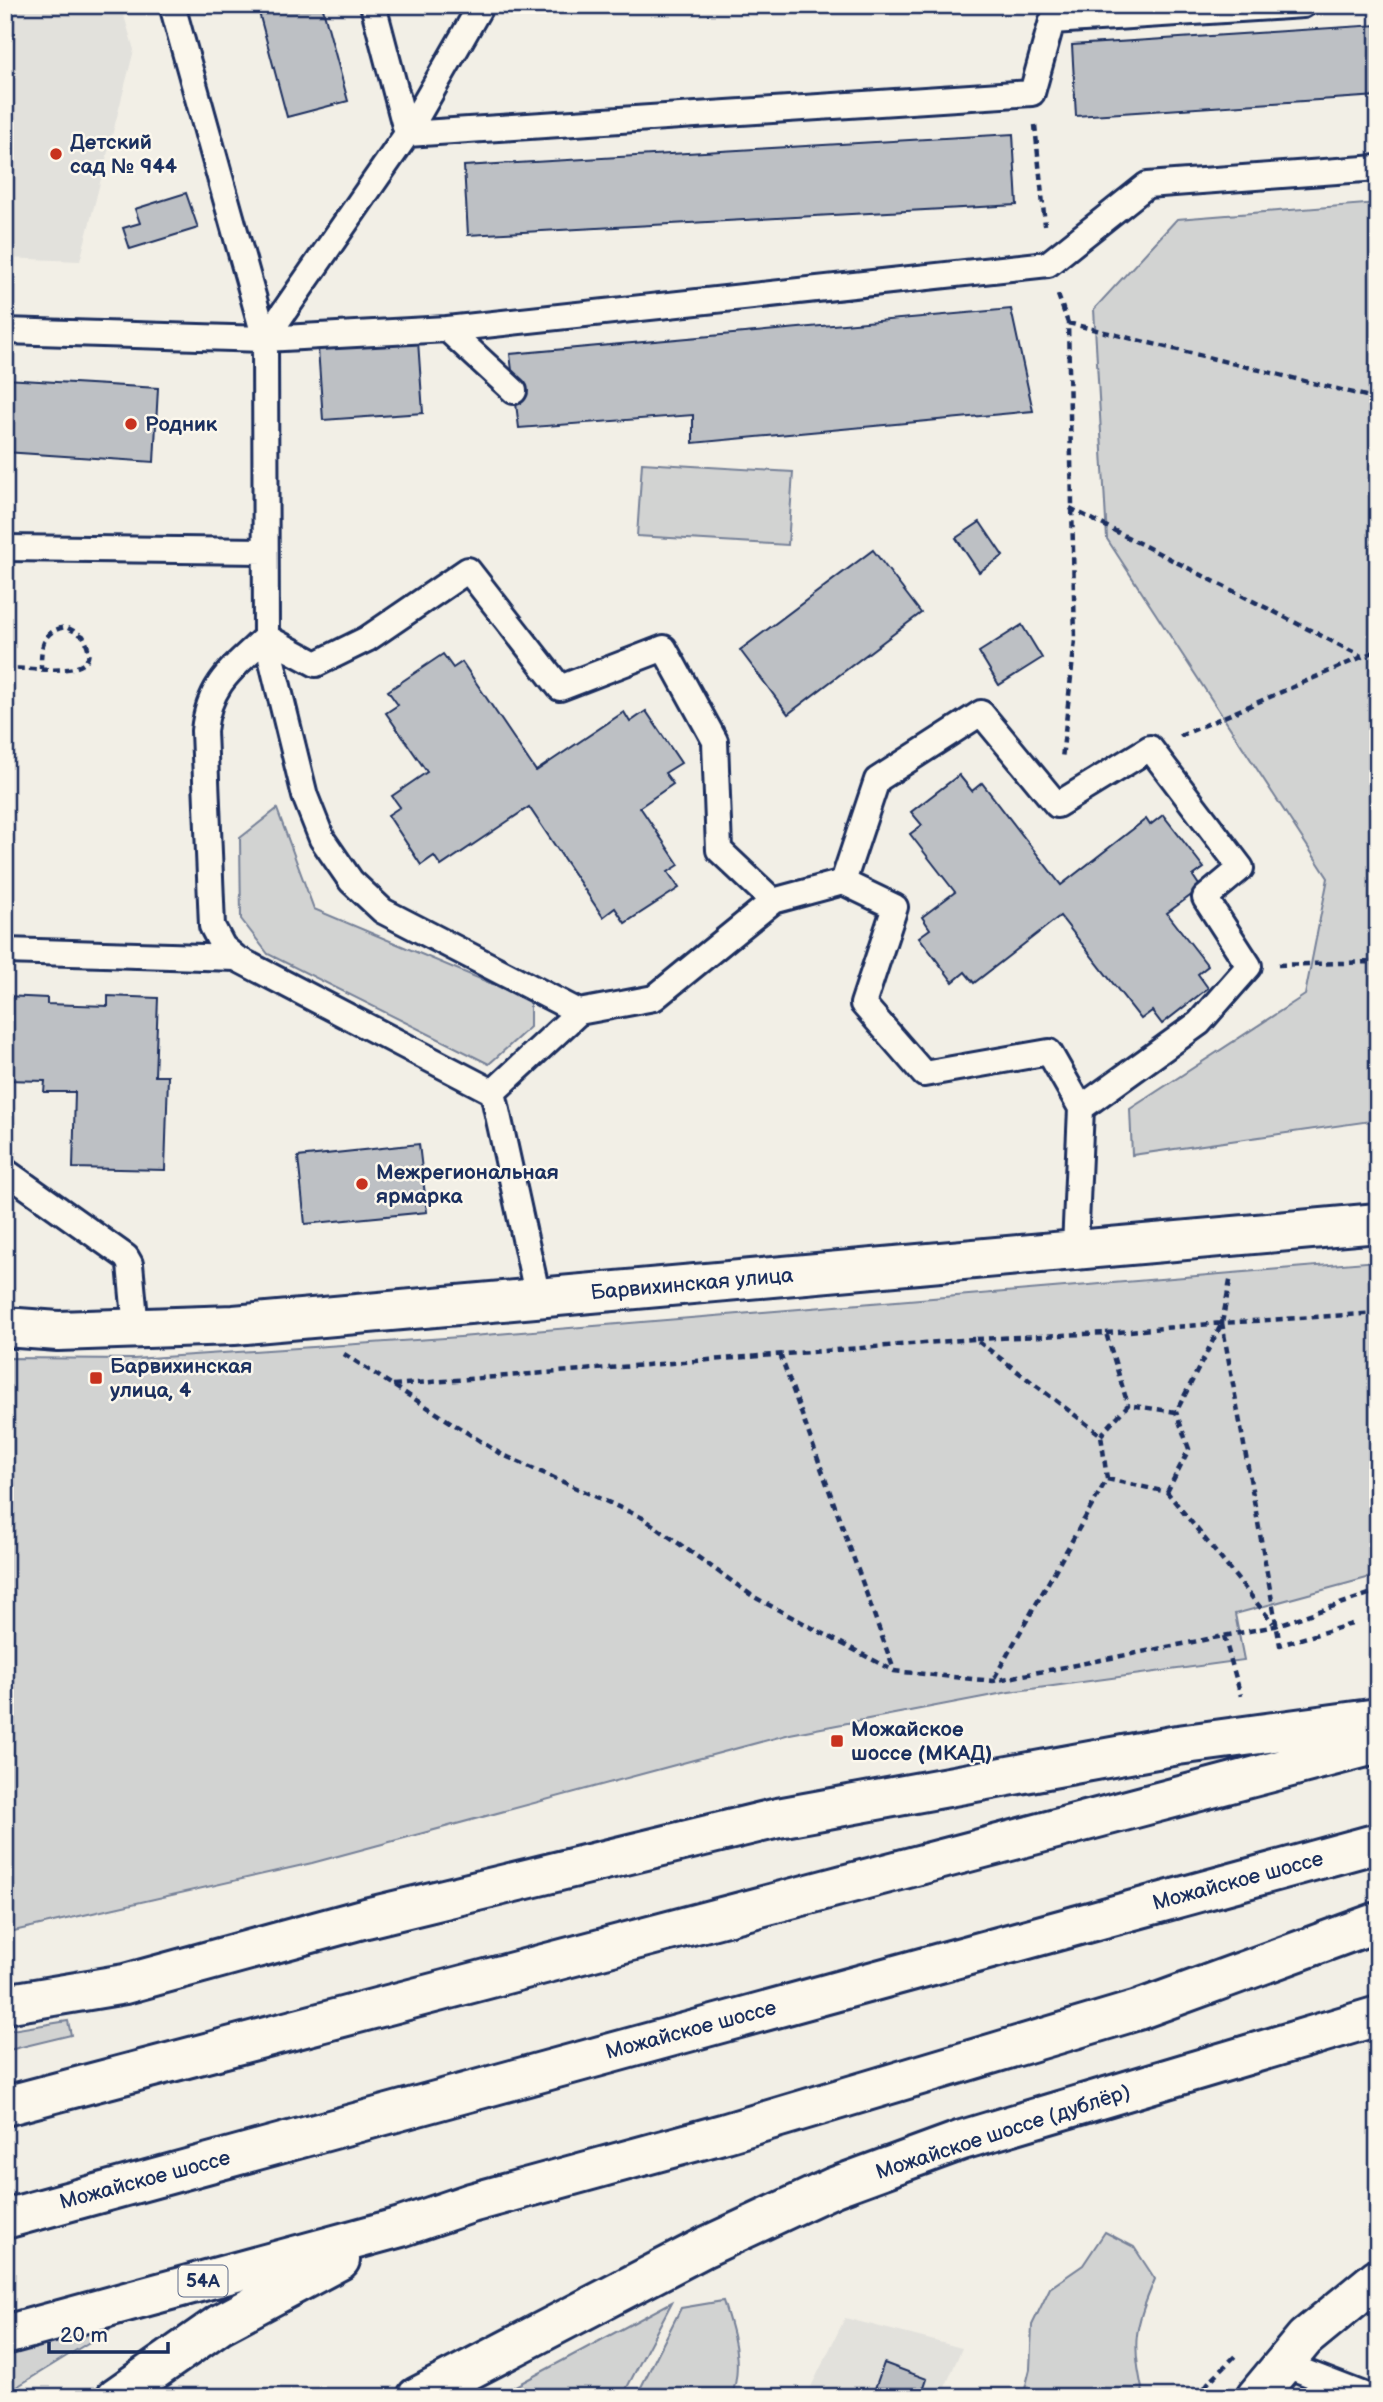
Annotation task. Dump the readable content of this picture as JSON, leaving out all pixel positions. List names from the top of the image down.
{
  "streets": {
    "main road": [
      "Барвихинская улица",
      "Можайское шоссе",
      "Можайское шоссе (дублёр)",
      "54А"
    ]
  },
  "places": {
    "other": ["Детский сад № 944", "Родник", "Межрегиональная ярмарка"],
    "transit": ["Барвихинская улица, 4", "Можайское шоссе (МКАД)"]
  },
  "scale_bar": "20 m"
}
